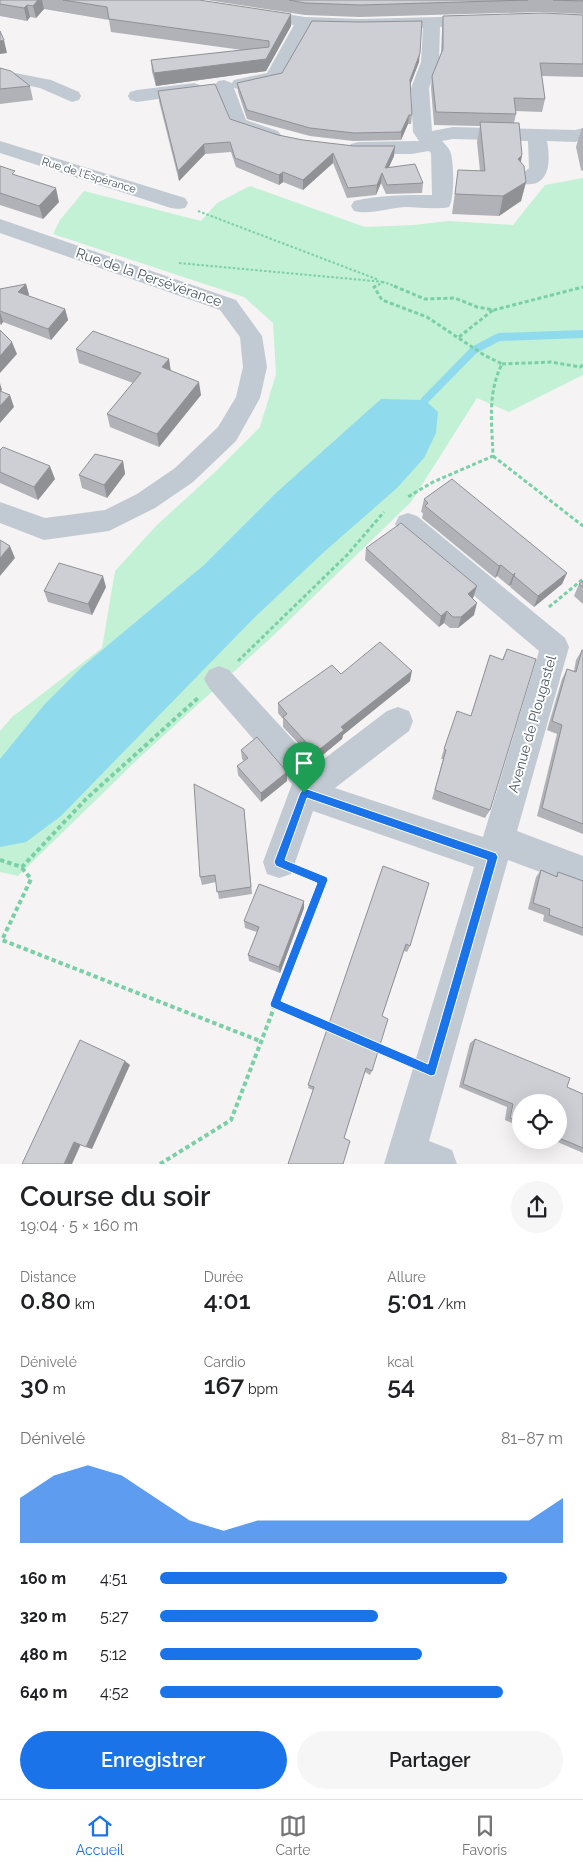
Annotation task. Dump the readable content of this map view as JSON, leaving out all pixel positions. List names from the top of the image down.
{
  "streets": {
    "street": ["Rue de l'Espérance", "Rue de la Persévérance", "Avenue de Plougastel"]
  },
  "page": {
    "heading": ["Course du soir", "19:04 · 5 × 160 m"],
    "stats": [
      ["Distance", "0.80 km"],
      ["Durée", "4:01"],
      ["Allure", "5:01 /km"],
      ["Dénivelé", "30 m"],
      ["Cardio", "167 bpm"],
      ["kcal", "54"]
    ],
    "chart": ["Dénivelé", "81–87 m"],
    "list": [
      {
        "name": "160 m",
        "note": "4:51"
      },
      {
        "name": "320 m",
        "note": "5:27"
      },
      {
        "name": "480 m",
        "note": "5:12"
      },
      {
        "name": "640 m",
        "note": "4:52"
      }
    ],
    "buttons": ["Enregistrer", "Partager"],
    "tabs": ["Accueil", "Carte", "Favoris"]
  }
}
